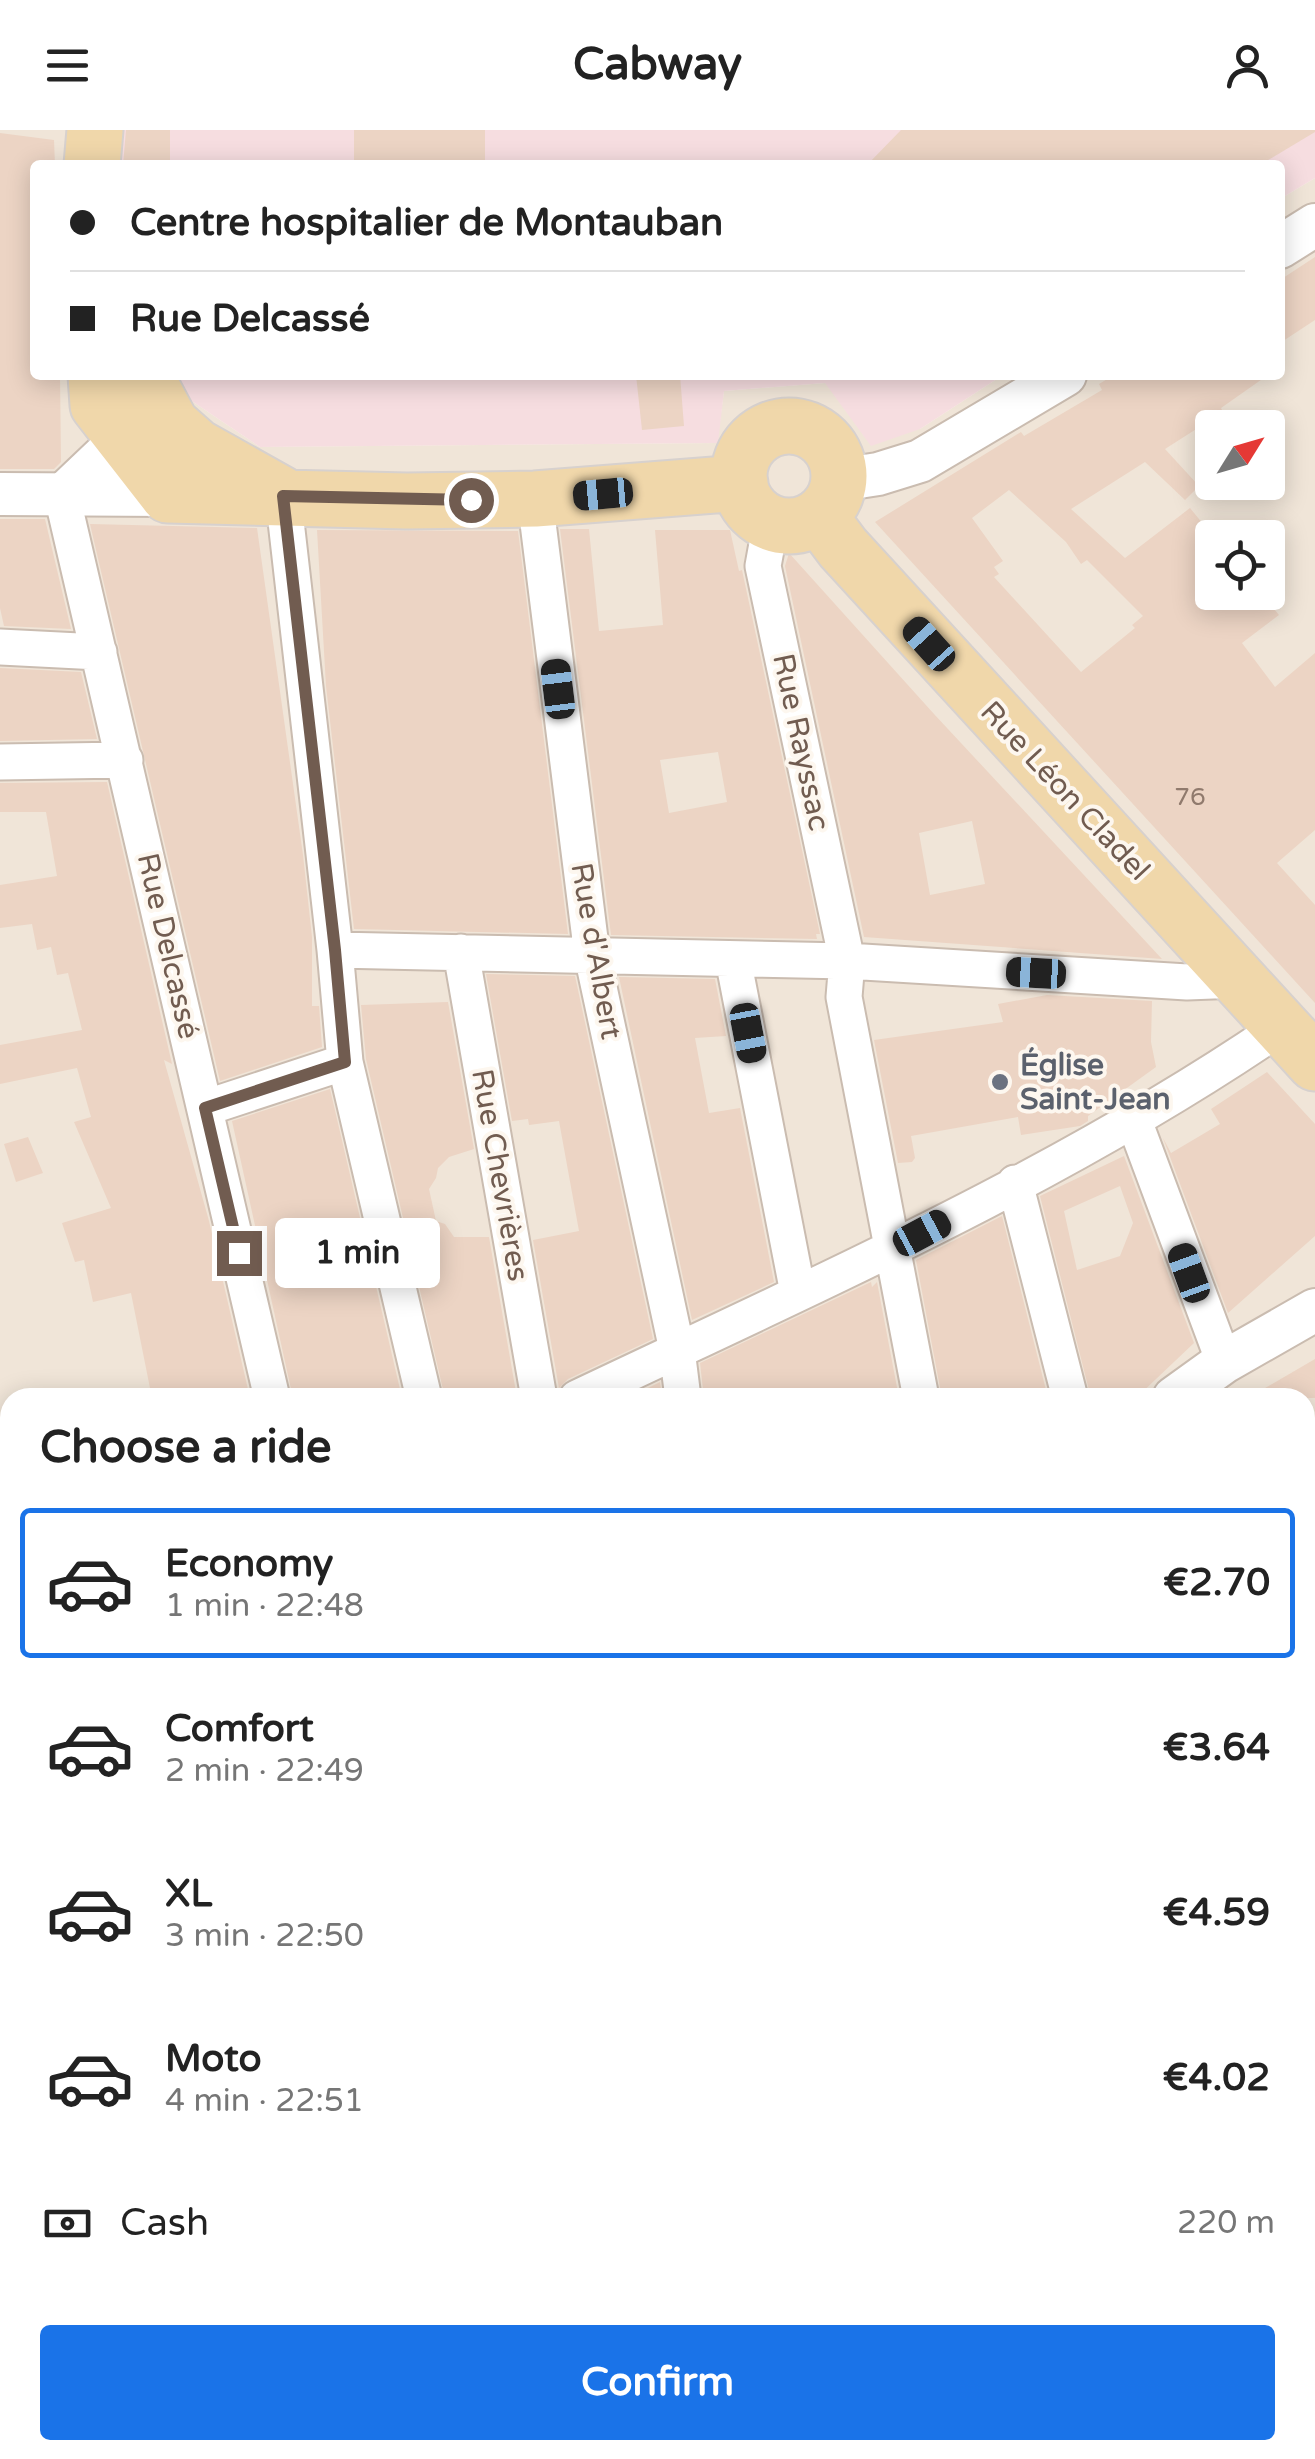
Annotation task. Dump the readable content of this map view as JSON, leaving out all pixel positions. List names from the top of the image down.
{
  "streets": {
    "main road": ["Rue Léon Cladel"],
    "street": [
      "Rue Rayssac",
      "Rue Delcassé",
      "Rue d'Albert",
      "Rue Chevrières"
    ]
  },
  "crossings": [
    ["Rue Rayssac", "Rue Léon Cladel"]
  ],
  "places": ["Église Saint-Jean"],
  "house_numbers": ["76"],
  "north": "top right",
  "page": {
    "header": "Cabway",
    "banner": ["Centre hospitalier de Montauban", "Rue Delcassé"],
    "bubble": "1 min",
    "heading": "Choose a ride",
    "list": [
      {
        "name": "Economy",
        "note": "1 min · 22:48",
        "value": "€2.70"
      },
      {
        "name": "Comfort",
        "note": "2 min · 22:49",
        "value": "€3.64"
      },
      {
        "name": "XL",
        "note": "3 min · 22:50",
        "value": "€4.59"
      },
      {
        "name": "Moto",
        "note": "4 min · 22:51",
        "value": "€4.02"
      }
    ],
    "pay": ["Cash", "220 m"],
    "buttons": "Confirm"
  }
}
